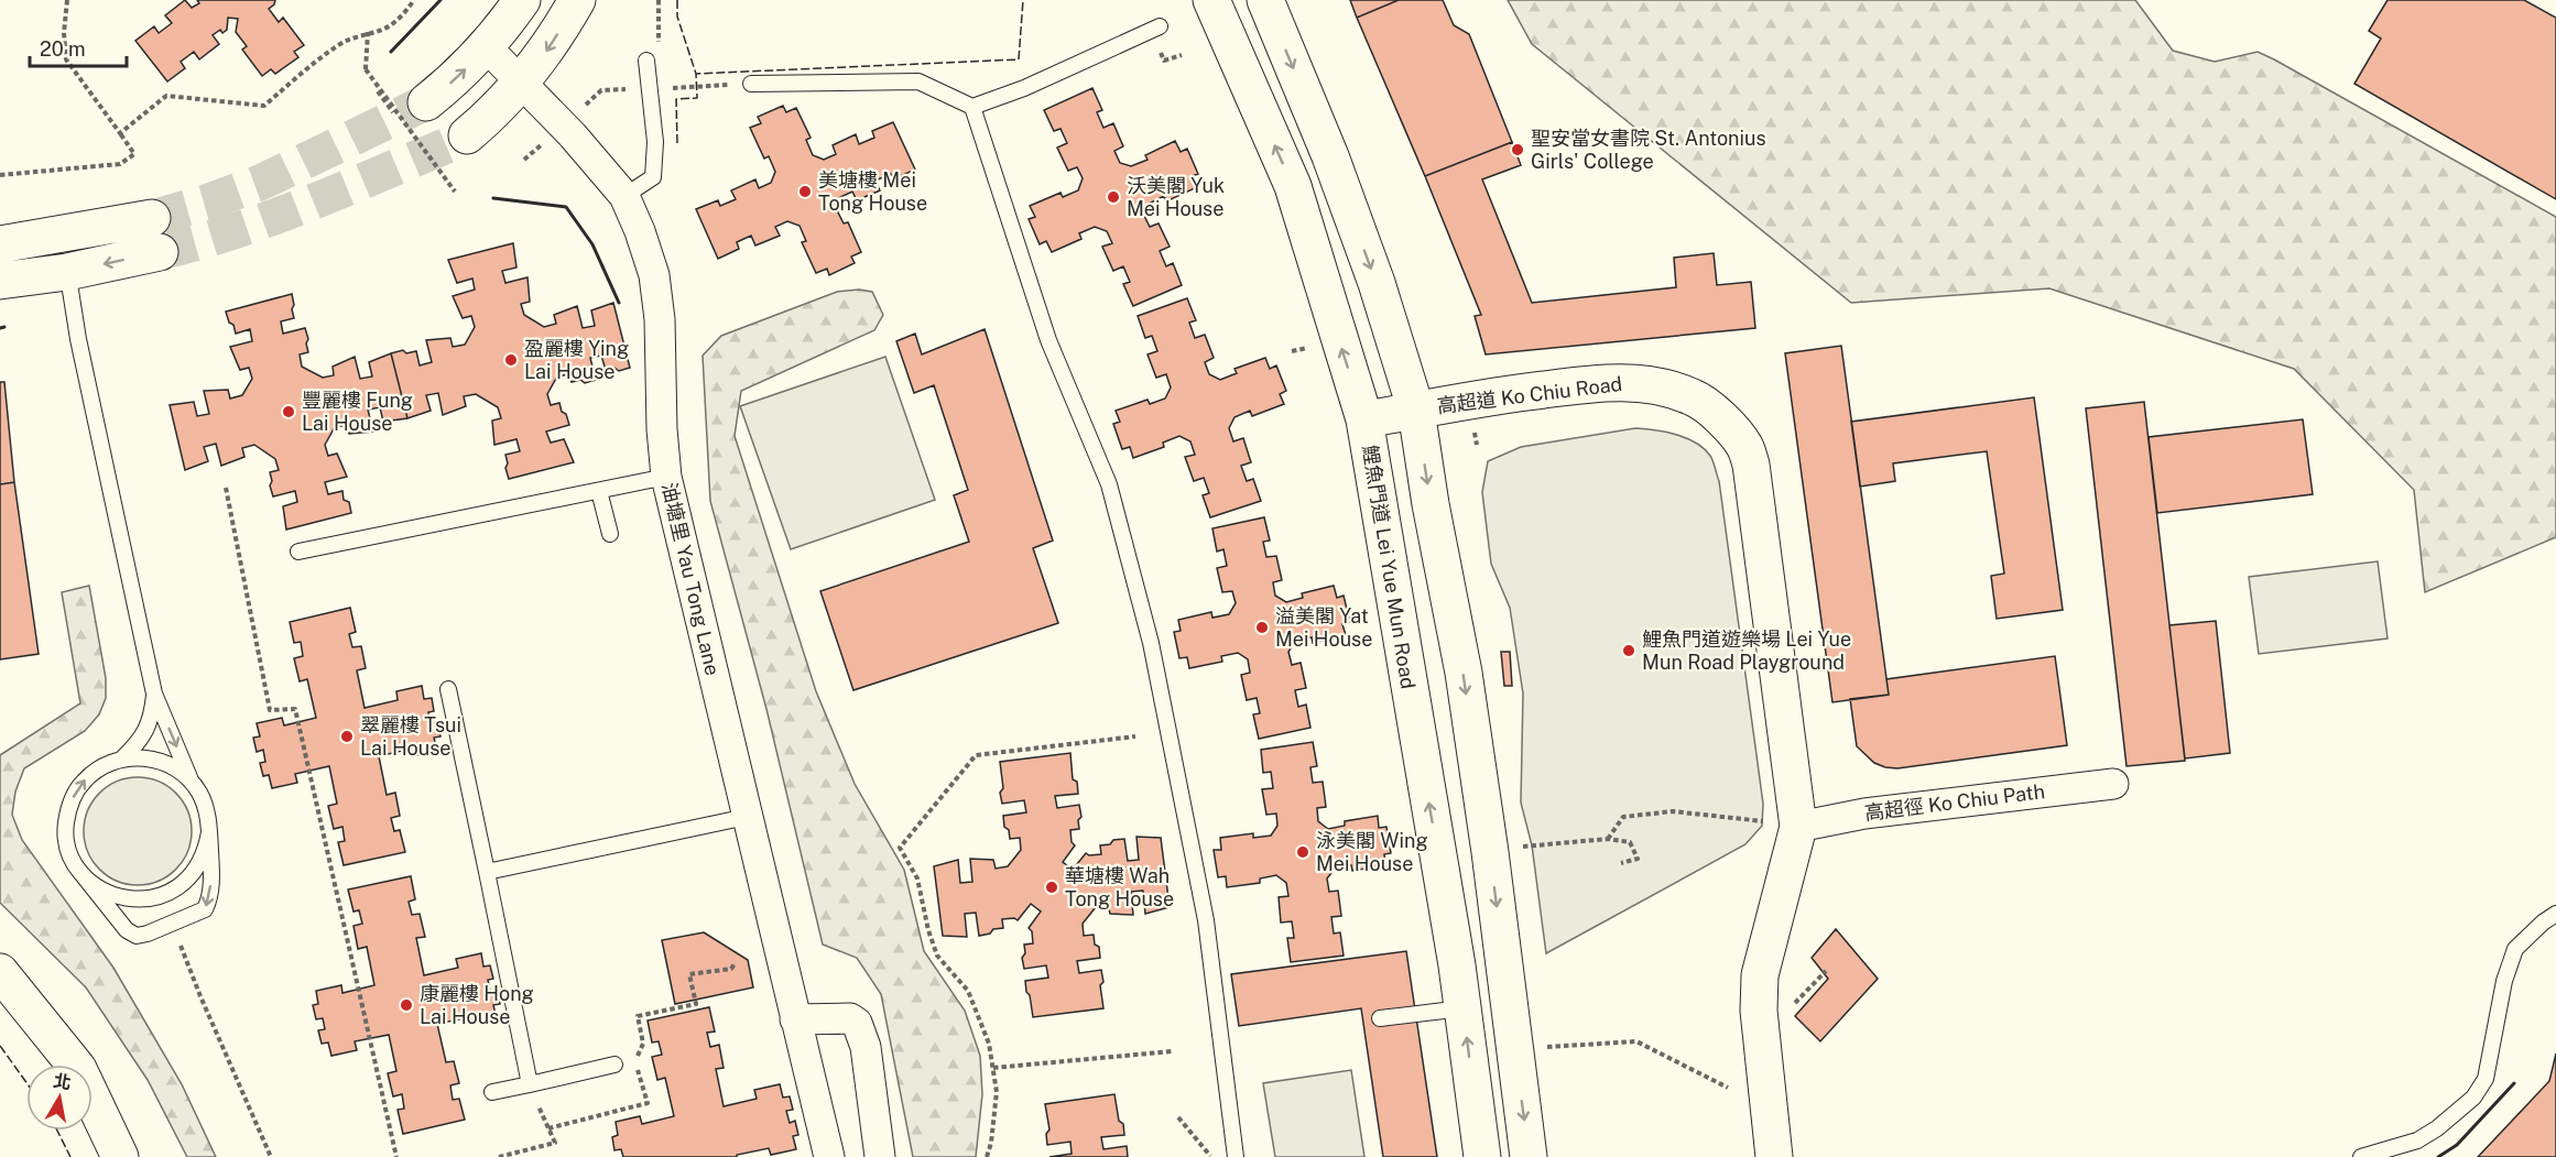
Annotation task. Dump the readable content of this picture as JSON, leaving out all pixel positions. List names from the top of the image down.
{
  "streets": {
    "main road": ["高超道 Ko Chiu Road", "鯉魚門道 Lei Yue Mun Road"],
    "street": ["油塘里 Yau Tong Lane", "高超徑 Ko Chiu Path"]
  },
  "crossings": [
    ["高超道 Ko Chiu Road", "鯉魚門道 Lei Yue Mun Road"],
    ["高超道 Ko Chiu Road", "高超徑 Ko Chiu Path"]
  ],
  "places": [
    "聖安當女書院 St. Antonius Girls' College",
    "美塘樓 Mei Tong House",
    "沃美閣 Yuk Mei House",
    "盈麗樓 Ying Lai House",
    "豐麗樓 Fung Lai House",
    "溢美閣 Yat Mei House",
    "鯉魚門道遊樂場 Lei Yue Mun Road Playground",
    "翠麗樓 Tsui Lai House",
    "泳美閣 Wing Mei House",
    "華塘樓 Wah Tong House",
    "康麗樓 Hong Lai House"
  ],
  "scale_bar": "20 m",
  "north": "top"
}
